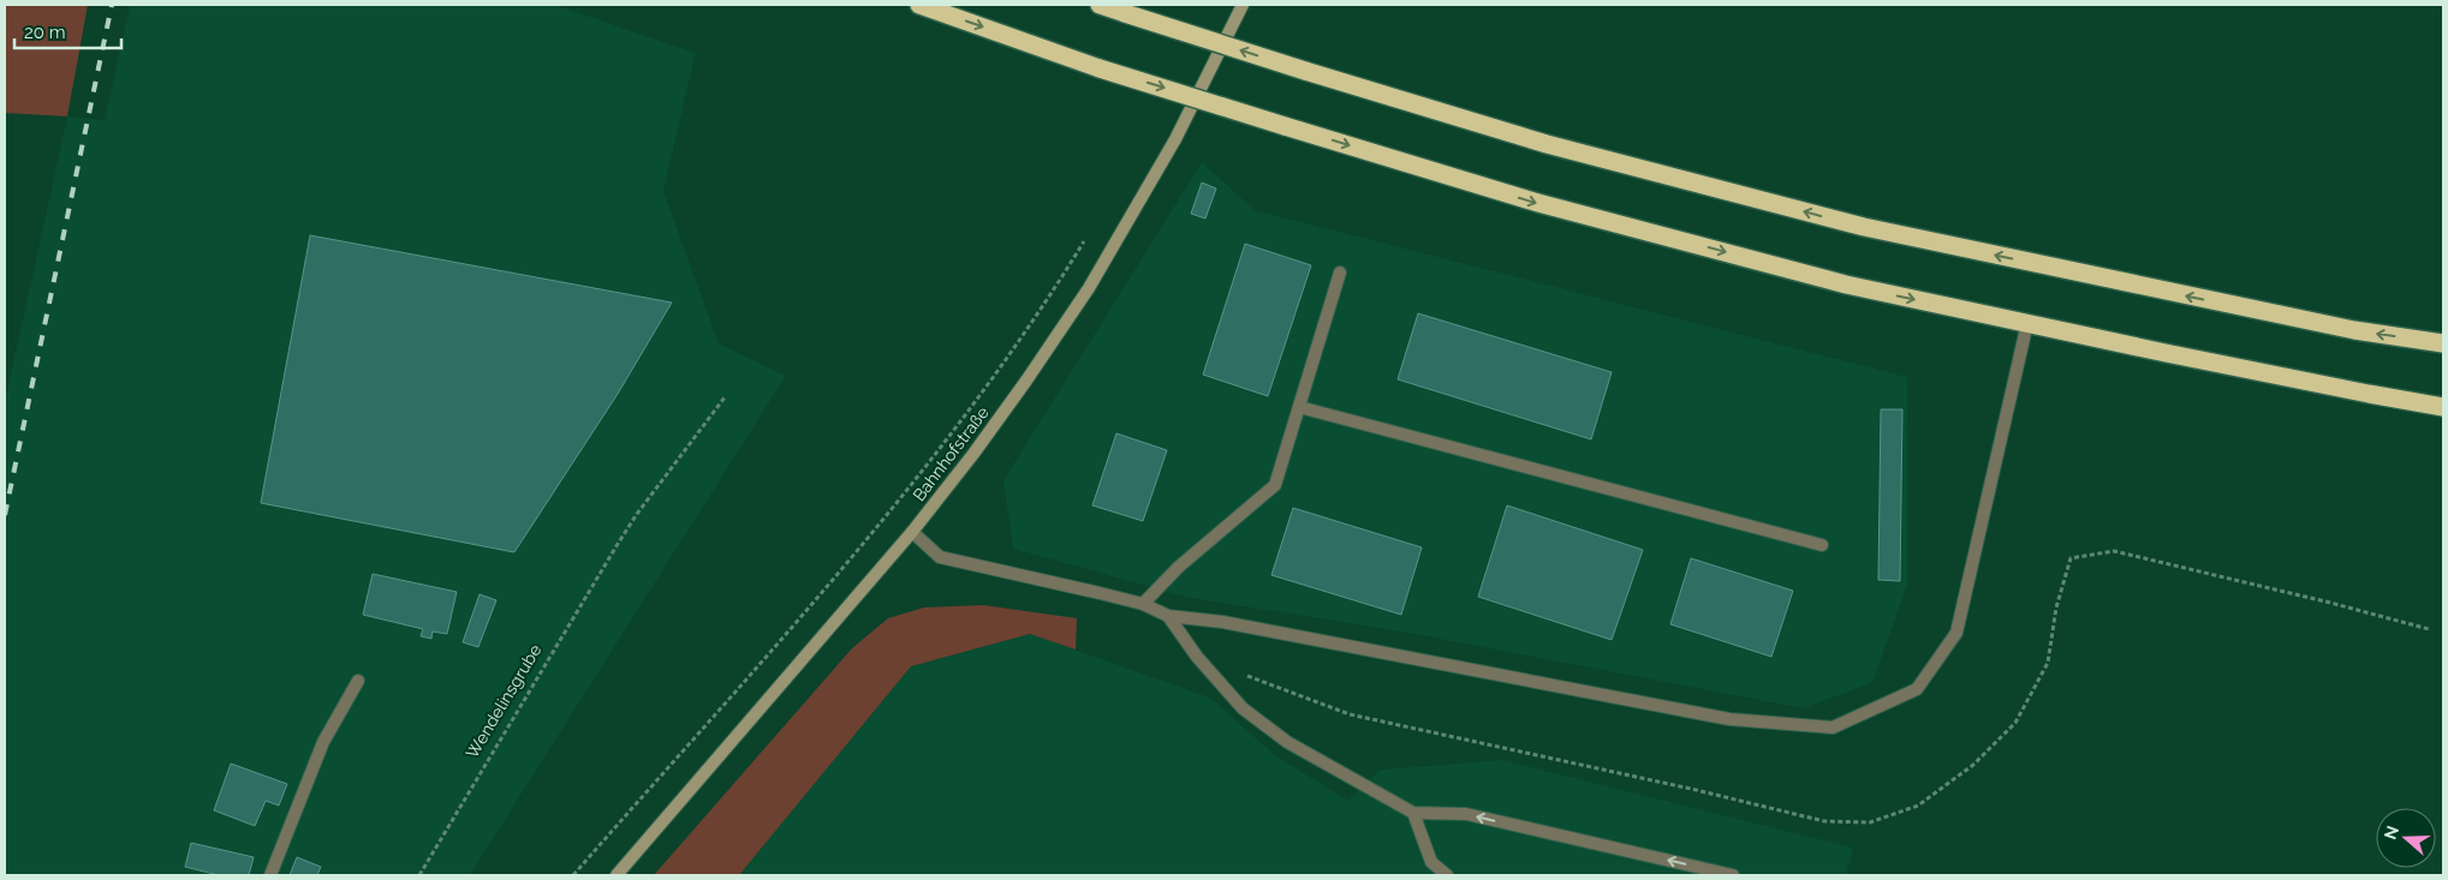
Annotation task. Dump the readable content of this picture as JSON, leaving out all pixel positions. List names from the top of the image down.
{
  "streets": {
    "main road": ["Bahnhofstraße"],
    "path": ["Wendelinsgrube"]
  },
  "scale_bar": "20 m",
  "north": "left"
}
